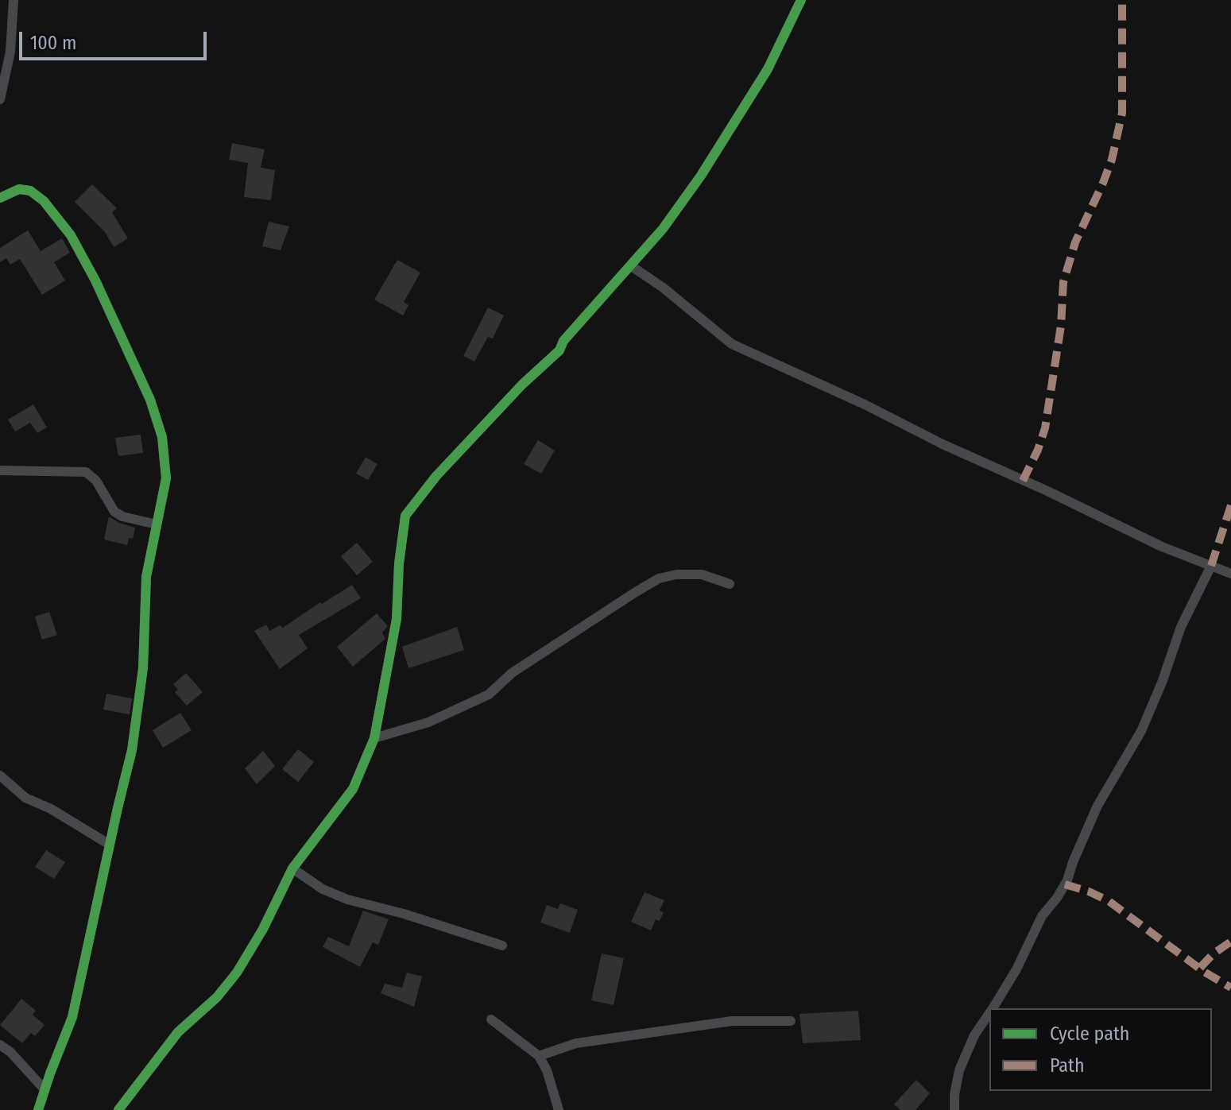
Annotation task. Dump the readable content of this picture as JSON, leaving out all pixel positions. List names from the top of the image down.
{
  "legend": ["Cycle path", "Path"],
  "scale_bar": "100 m"
}
